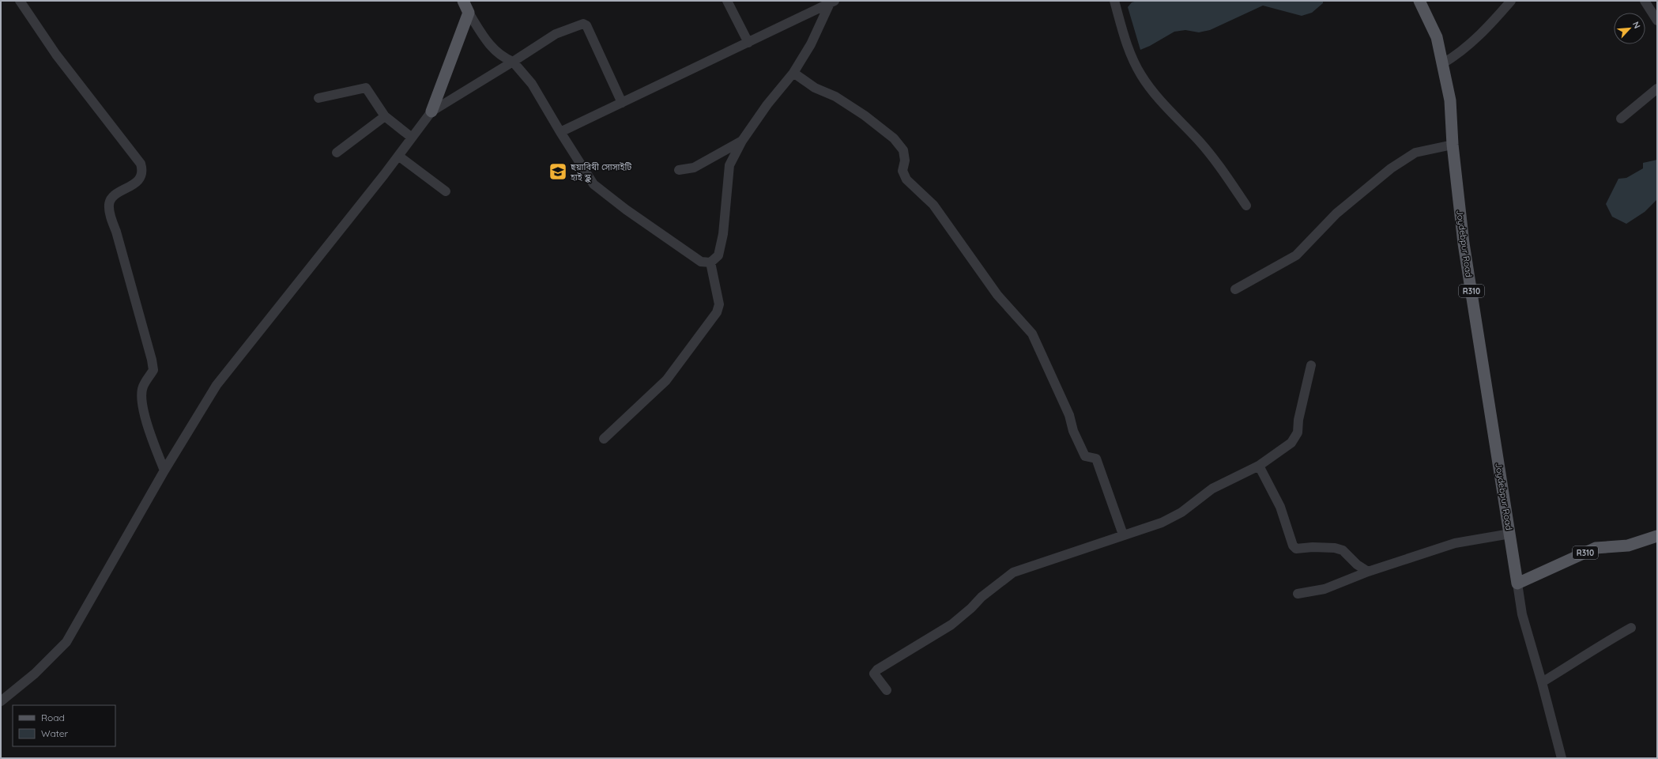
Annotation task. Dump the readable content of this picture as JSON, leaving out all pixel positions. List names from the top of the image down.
{
  "streets": {
    "main road": ["Joydebpur Road", "R310"]
  },
  "crossings": [
    ["Joydebpur Road", "R310"]
  ],
  "places": {
    "school or university": ["ছয়াবিথী সোসাইটি হাই স্কুল"]
  },
  "legend": ["Road", "Water"],
  "north": "top right"
}
